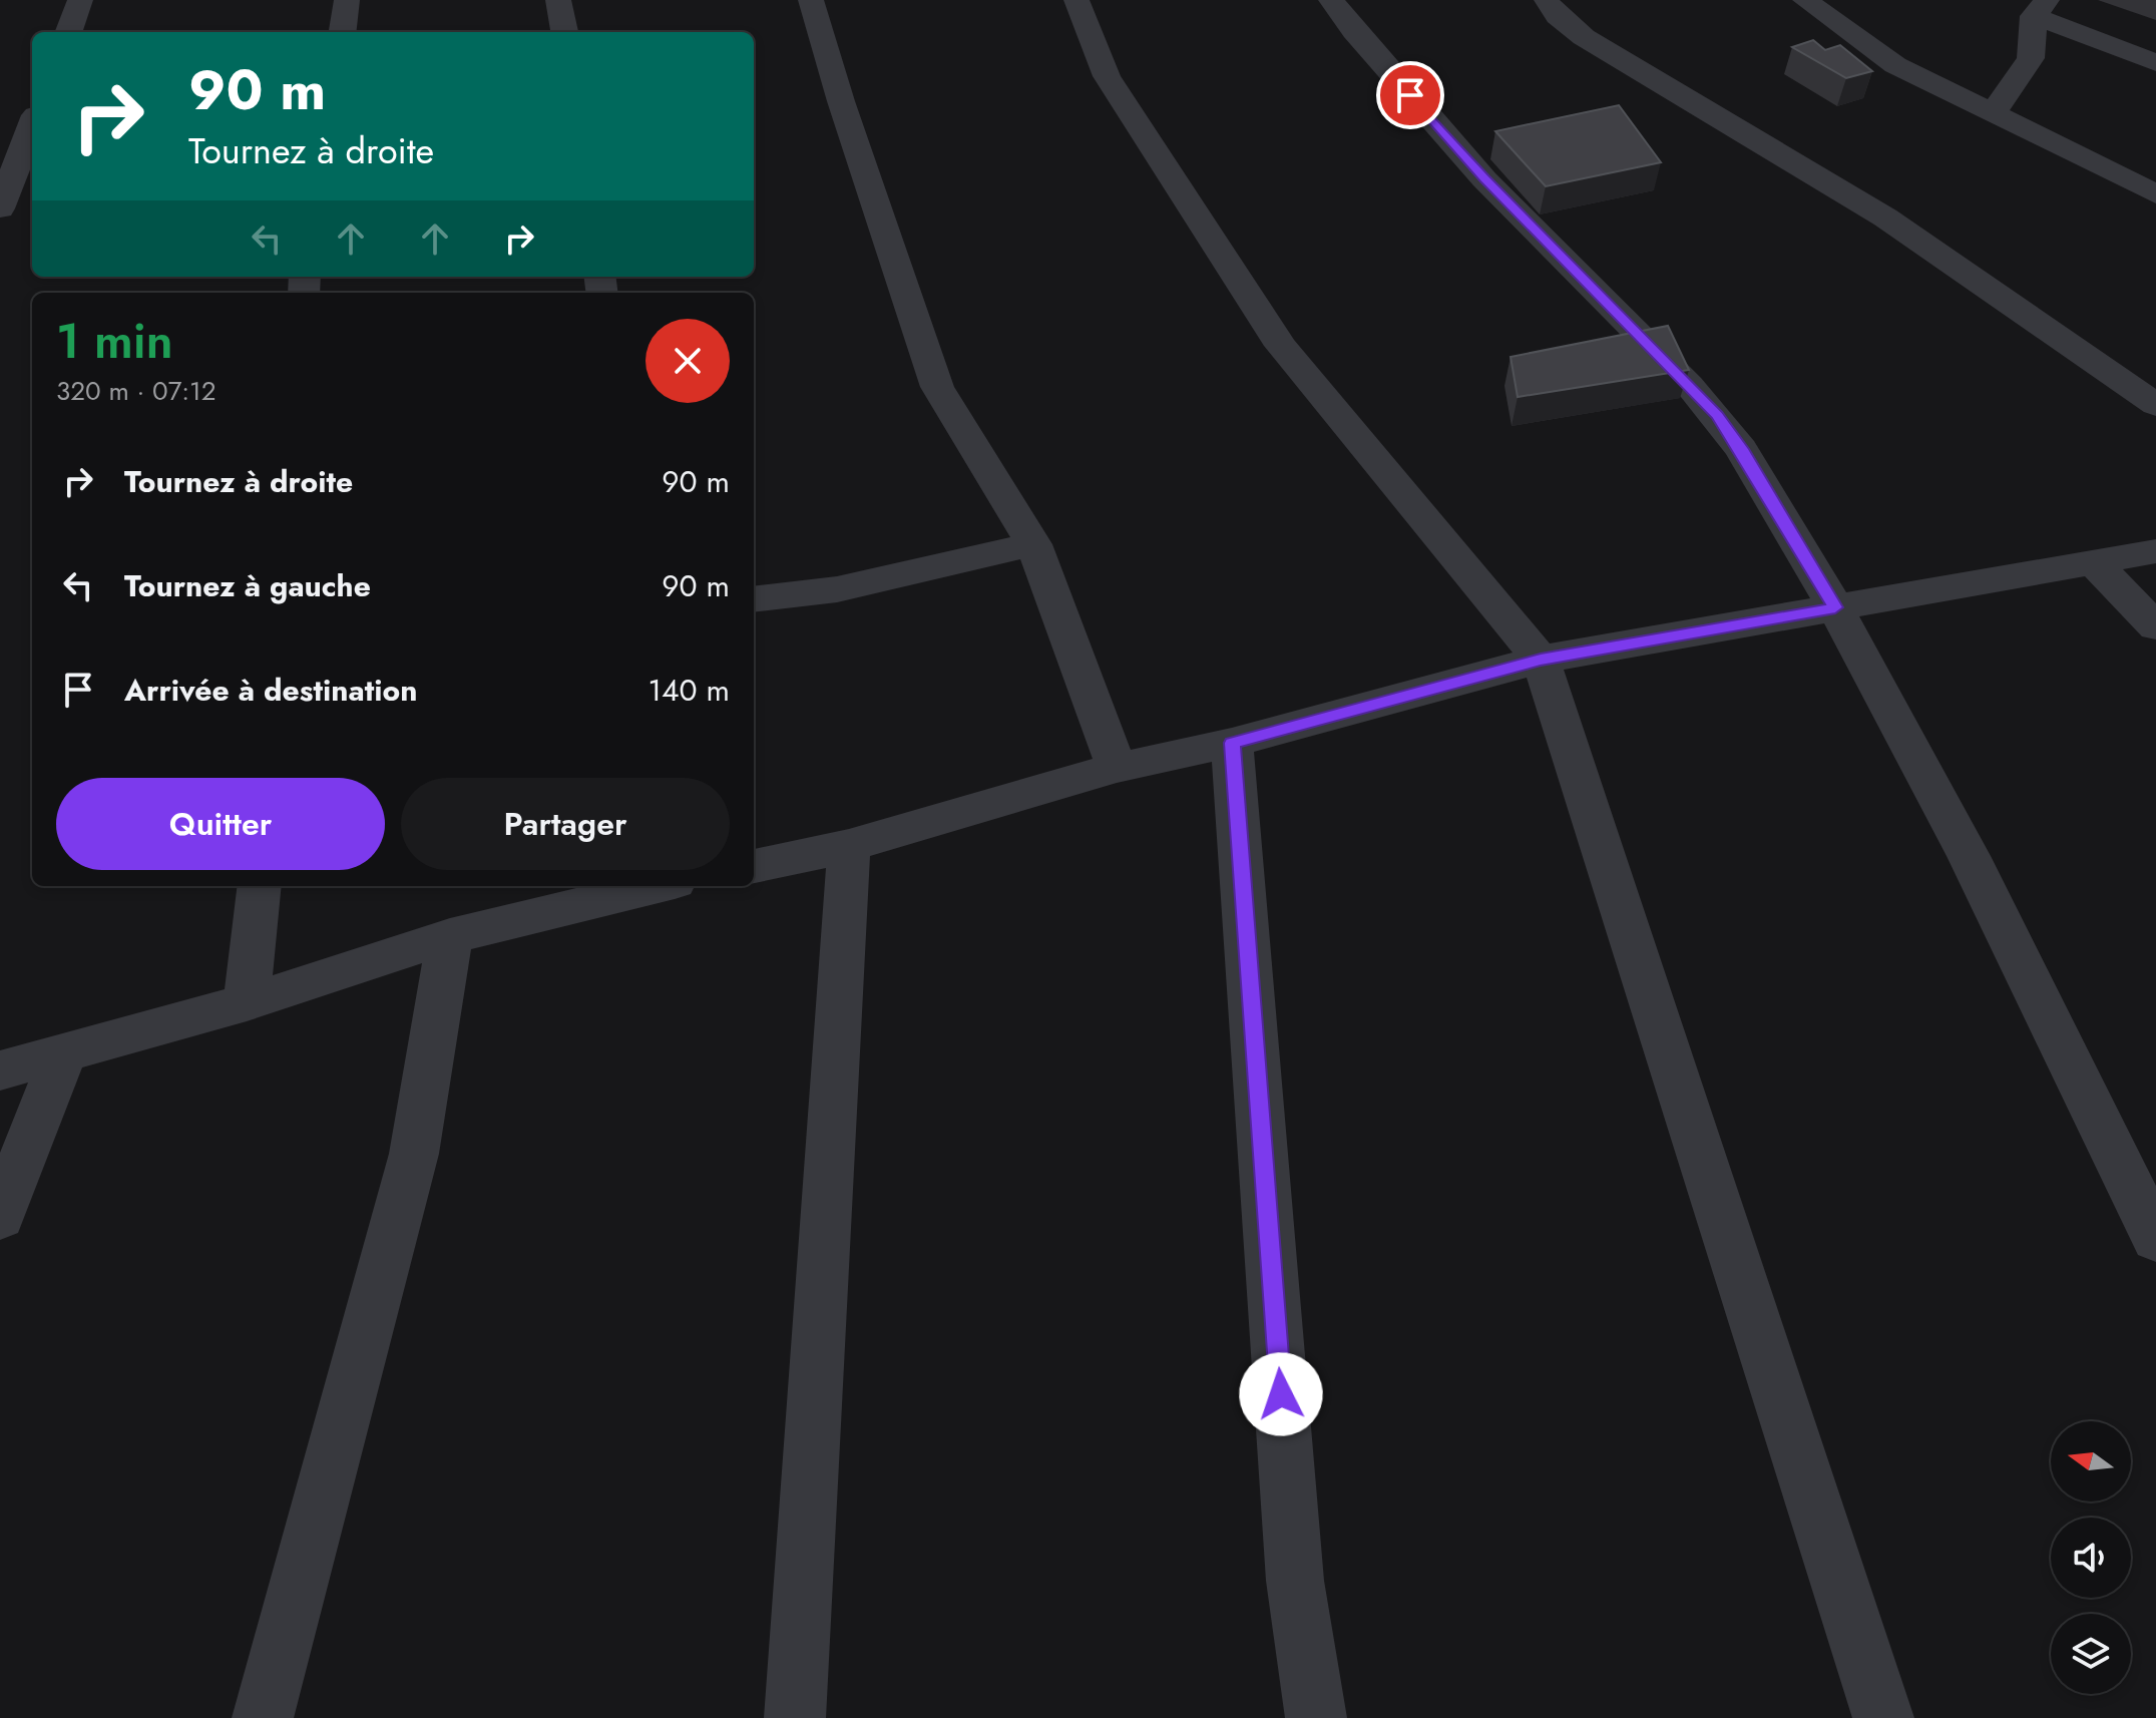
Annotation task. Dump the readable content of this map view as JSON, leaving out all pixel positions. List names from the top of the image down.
{
  "north": "left",
  "page": {
    "turn": ["90 m", "Tournez à droite"],
    "heading": ["1 min", "320 m · 07:12"],
    "list": [
      {
        "name": "Tournez à droite",
        "value": "90 m"
      },
      {
        "name": "Tournez à gauche",
        "value": "90 m"
      },
      {
        "name": "Arrivée à destination",
        "value": "140 m"
      }
    ],
    "buttons": ["Quitter", "Partager"]
  }
}
